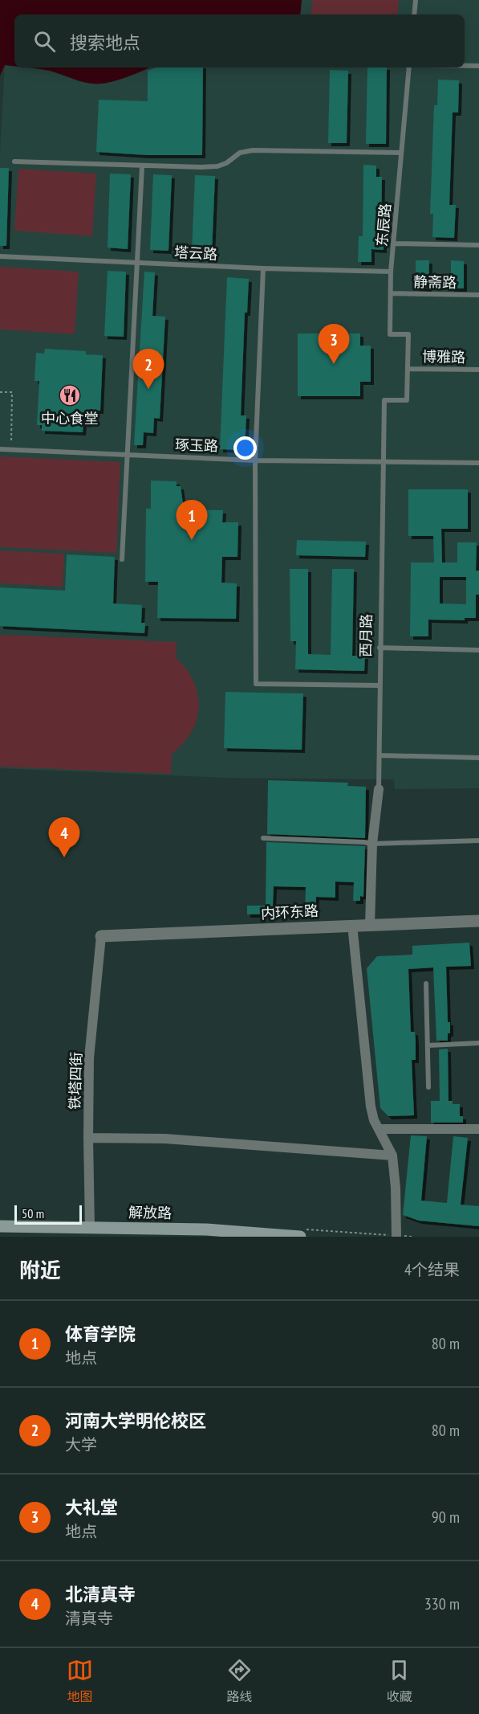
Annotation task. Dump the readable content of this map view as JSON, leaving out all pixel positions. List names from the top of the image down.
{
  "streets": {
    "main road": ["解放路"],
    "street": ["西月路", "内环东路", "铁塔四街"],
    "lane": [
      "东辰路",
      "塔云路",
      "静斋路",
      "博雅路",
      "琢玉路"
    ]
  },
  "crossings": [
    ["东辰路", "塔云路"],
    ["东辰路", "静斋路"],
    ["东辰路", "博雅路"],
    ["东辰路", "西月路"],
    ["博雅路", "西月路"],
    ["琢玉路", "西月路"],
    ["西月路", "内环东路"],
    ["内环东路", "铁塔四街"],
    ["铁塔四街", "解放路"]
  ],
  "places": {
    "restaurant": ["中心食堂"]
  },
  "scale_bar": "50 m",
  "page": {
    "search": "搜索地点",
    "pins": [
      "3",
      "2",
      "1",
      "4"
    ],
    "scale": "50 m",
    "heading": ["附近", "4个结果"],
    "list": [
      {
        "mark": "1",
        "name": "体育学院",
        "note": "地点",
        "value": "80 m"
      },
      {
        "mark": "2",
        "name": "河南大学明伦校区",
        "note": "大学",
        "value": "80 m"
      },
      {
        "mark": "3",
        "name": "大礼堂",
        "note": "地点",
        "value": "90 m"
      },
      {
        "mark": "4",
        "name": "北清真寺",
        "note": "清真寺",
        "value": "330 m"
      }
    ],
    "nav": ["地图", "路线", "收藏"]
  }
}
